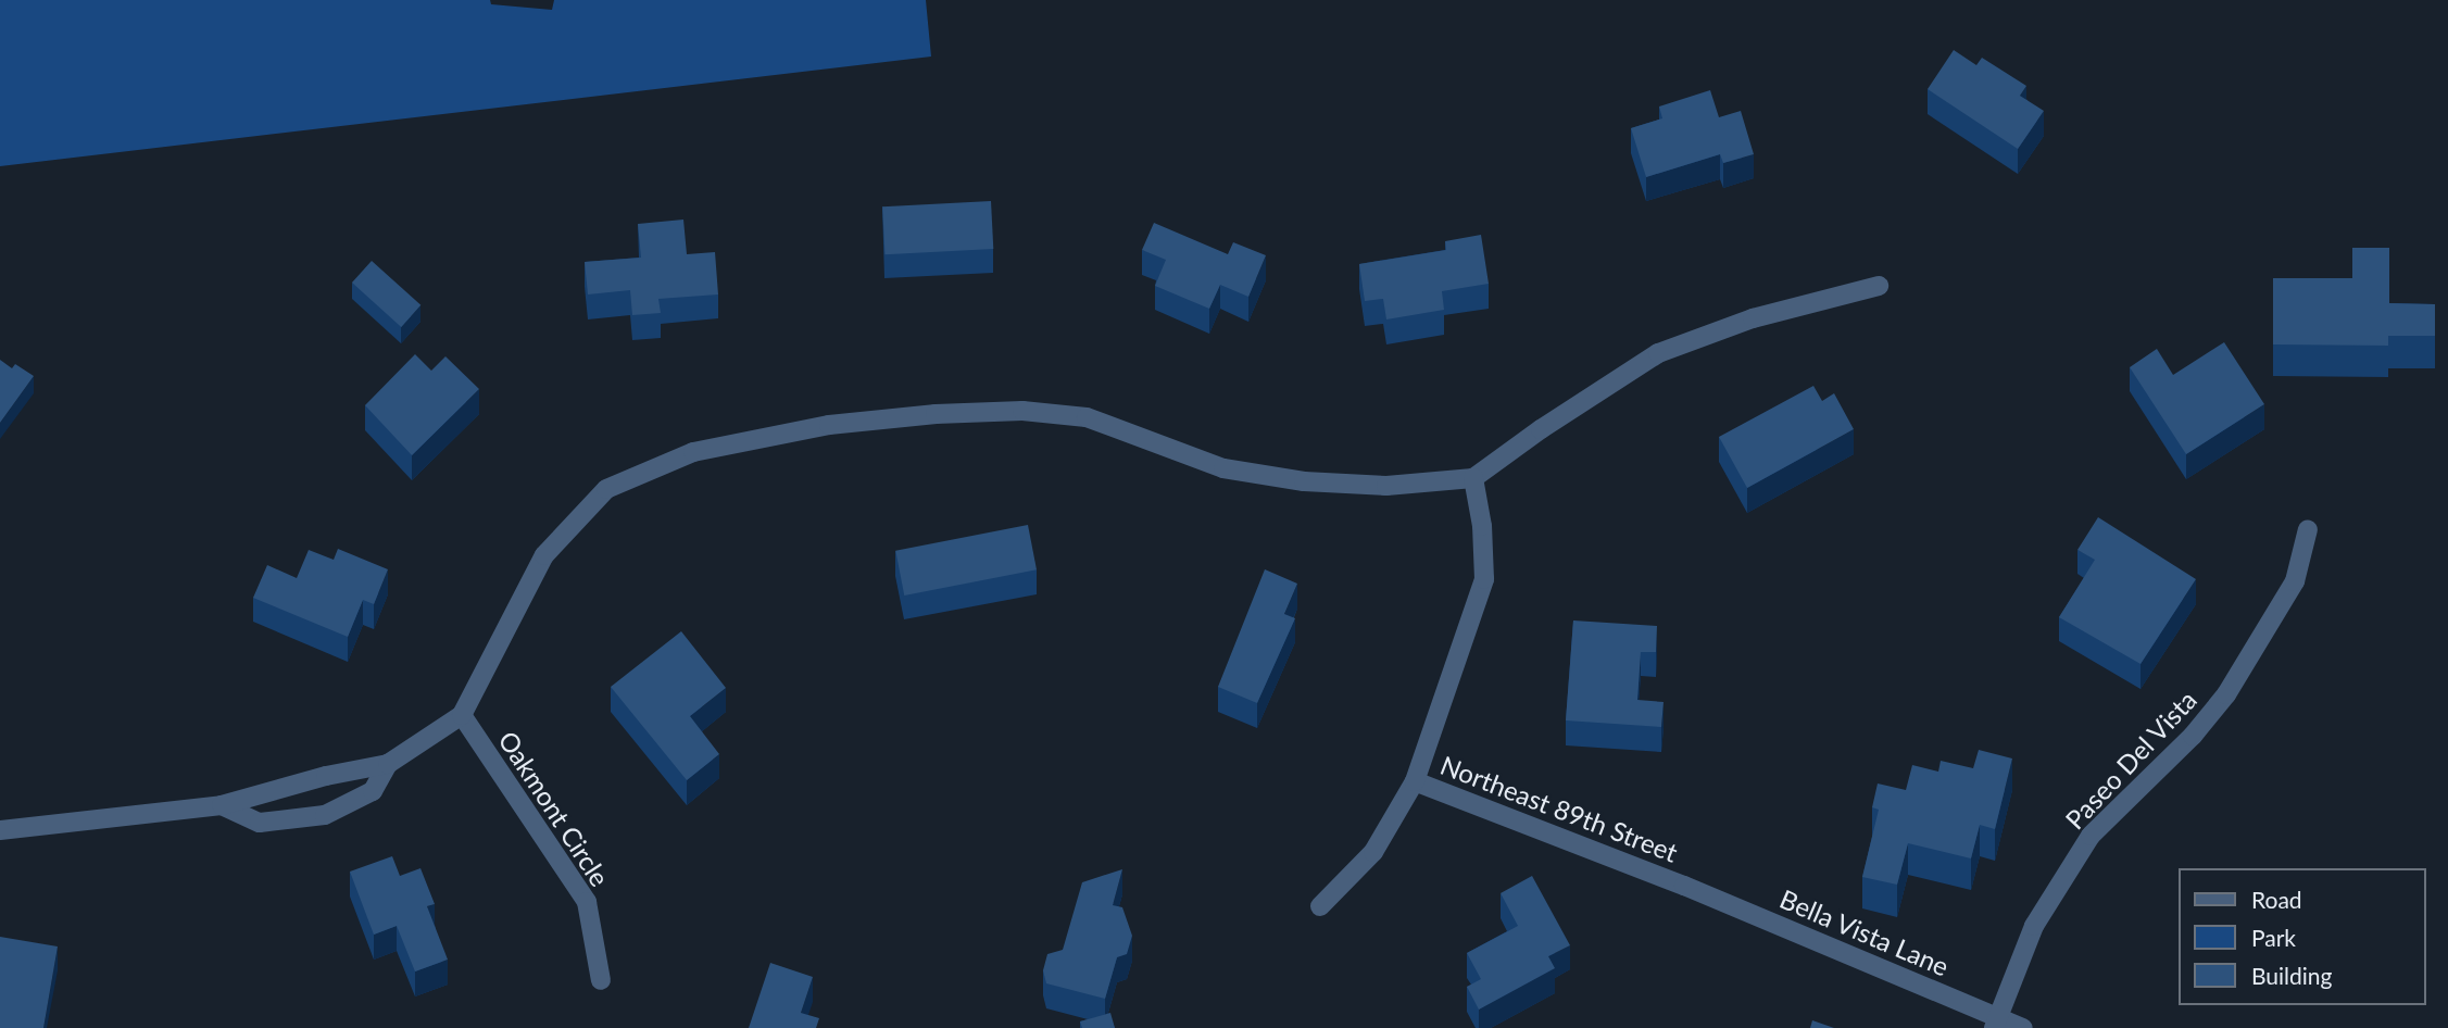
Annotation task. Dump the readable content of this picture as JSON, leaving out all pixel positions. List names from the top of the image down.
{
  "streets": {
    "street": [
      "Paseo Del Vista",
      "Oakmont Circle",
      "Northeast 89th Street",
      "Bella Vista Lane"
    ]
  },
  "crossings": [
    ["Paseo Del Vista", "Bella Vista Lane"],
    ["Northeast 89th Street", "Bella Vista Lane"]
  ],
  "legend": ["Road", "Park", "Building"]
}
